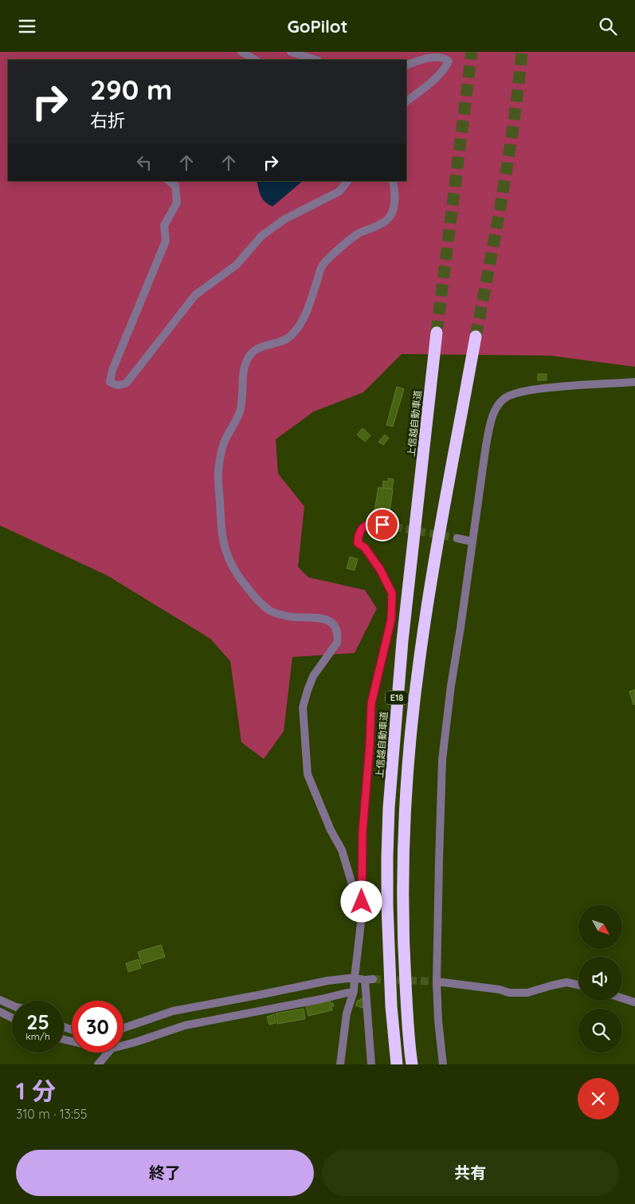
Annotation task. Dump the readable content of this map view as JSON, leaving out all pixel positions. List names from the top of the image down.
{
  "streets": {
    "highway": ["上信越自動車道", "E18"]
  },
  "north": "bottom right",
  "page": {
    "header": "GoPilot",
    "turn": ["290 m", "右折"],
    "speed": "25 km/h",
    "limit": "30",
    "heading": ["1 分", "310 m · 13:55"],
    "buttons": ["終了", "共有"]
  }
}
